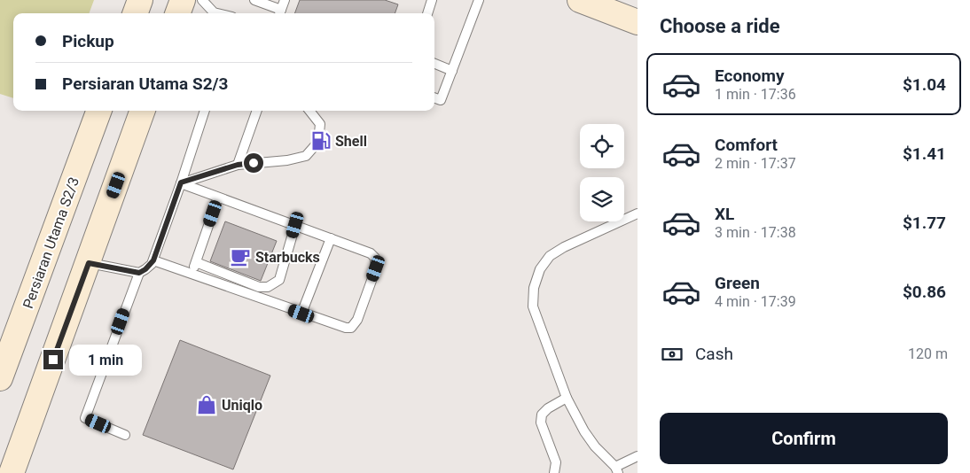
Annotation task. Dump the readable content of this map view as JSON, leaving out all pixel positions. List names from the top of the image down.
{
  "streets": {
    "main road": ["Persiaran Utama S2/3"]
  },
  "places": {
    "fuel station": ["Shell"],
    "cafe": ["Starbucks"],
    "shop": ["Uniqlo"]
  },
  "page": {
    "heading": "Choose a ride",
    "banner": ["Pickup", "Persiaran Utama S2/3"],
    "list": [
      {
        "name": "Economy",
        "note": "1 min · 17:36",
        "value": "$1.04"
      },
      {
        "name": "Comfort",
        "note": "2 min · 17:37",
        "value": "$1.41"
      },
      {
        "name": "XL",
        "note": "3 min · 17:38",
        "value": "$1.77"
      },
      {
        "name": "Green",
        "note": "4 min · 17:39",
        "value": "$0.86"
      }
    ],
    "pay": ["Cash", "120 m"],
    "bubble": "1 min",
    "buttons": "Confirm"
  }
}
